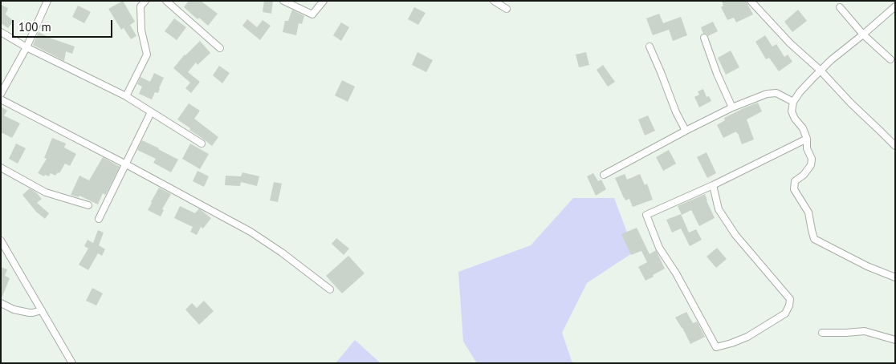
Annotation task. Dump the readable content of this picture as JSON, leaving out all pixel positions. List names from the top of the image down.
{
  "scale_bar": "100 m"
}
